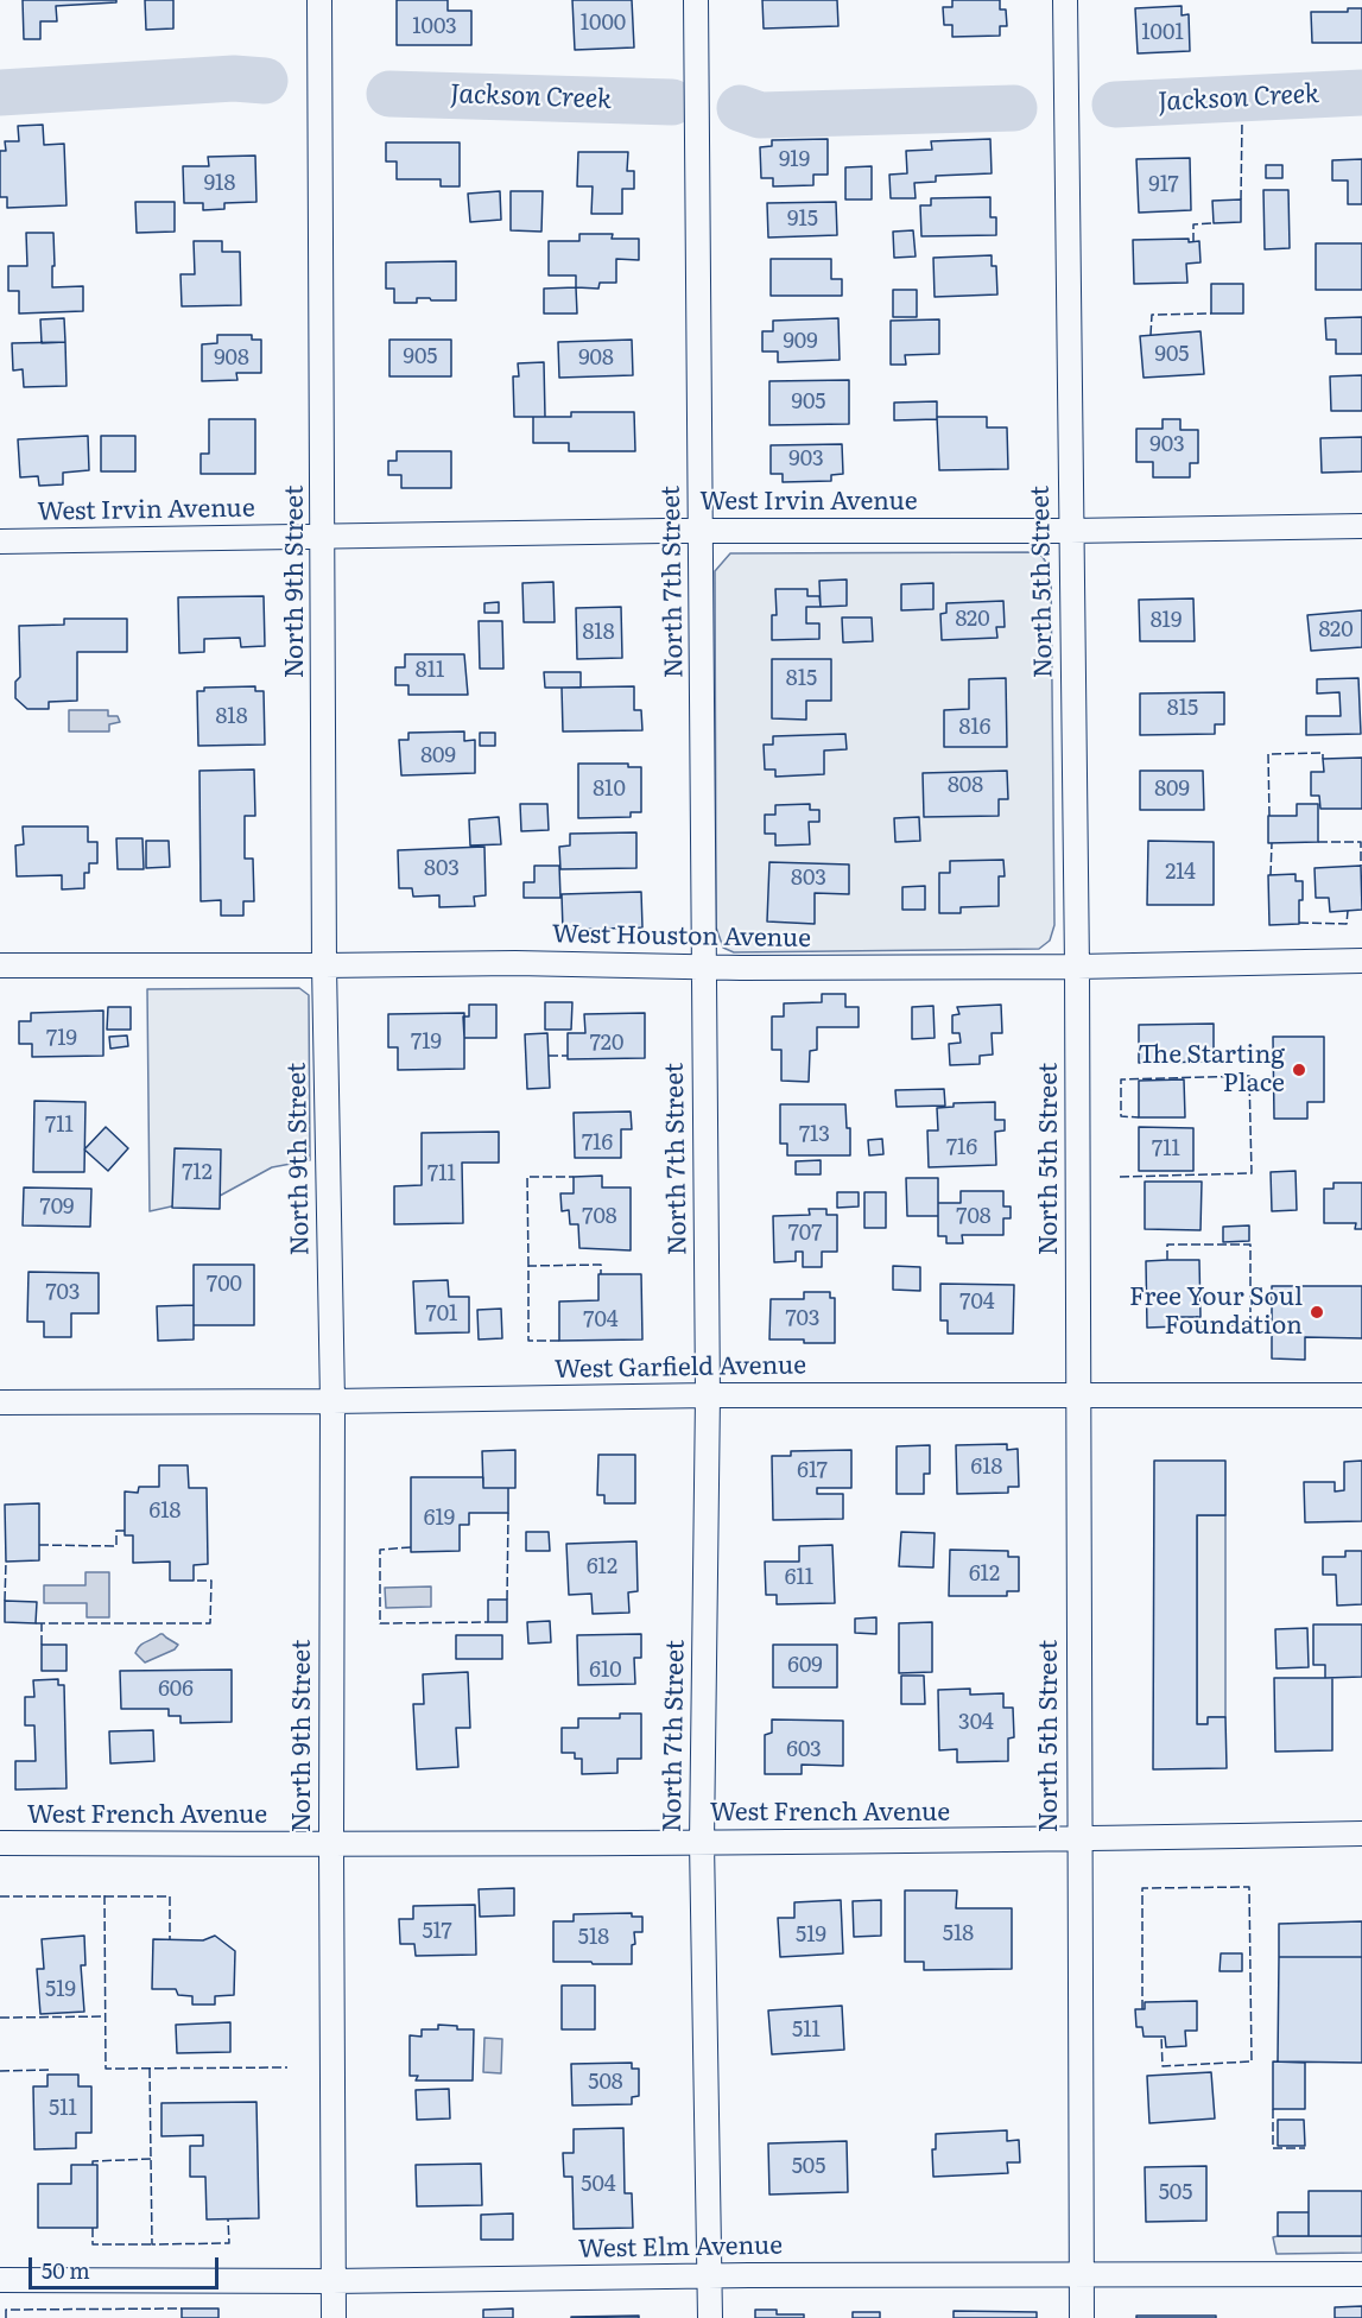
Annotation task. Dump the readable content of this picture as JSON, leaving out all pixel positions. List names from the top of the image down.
{
  "streets": {
    "street": [
      "West Irvin Avenue",
      "North 9th Street",
      "North 7th Street",
      "North 5th Street",
      "West Houston Avenue",
      "West Garfield Avenue",
      "West French Avenue",
      "West Elm Avenue"
    ]
  },
  "crossings": [
    ["West Irvin Avenue", "North 9th Street"],
    ["West Irvin Avenue", "North 7th Street"],
    ["West Irvin Avenue", "North 5th Street"],
    ["North 9th Street", "West Houston Avenue"],
    ["North 9th Street", "West Garfield Avenue"],
    ["North 9th Street", "West French Avenue"],
    ["North 9th Street", "West Elm Avenue"],
    ["North 7th Street", "West Houston Avenue"],
    ["North 7th Street", "West Garfield Avenue"],
    ["North 7th Street", "West French Avenue"],
    ["North 7th Street", "West Elm Avenue"],
    ["North 5th Street", "West Houston Avenue"],
    ["North 5th Street", "West Garfield Avenue"],
    ["North 5th Street", "West French Avenue"],
    ["North 5th Street", "West Elm Avenue"]
  ],
  "water": ["Jackson Creek"],
  "places": ["The Starting Place", "Free Your Soul Foundation"],
  "house_numbers": [
    "1000",
    "1003",
    "1001",
    "919",
    "918",
    "917",
    "915",
    "909",
    "905",
    "905",
    "908",
    "908",
    "905",
    "903",
    "903",
    "820",
    "819",
    "820",
    "818",
    "811",
    "815",
    "815",
    "818",
    "816",
    "809",
    "808",
    "810",
    "809",
    "803",
    "214",
    "803",
    "719",
    "719",
    "720",
    "711",
    "713",
    "716",
    "716",
    "711",
    "712",
    "711",
    "709",
    "708",
    "708",
    "707",
    "700",
    "703",
    "704",
    "701",
    "703",
    "704",
    "618",
    "617",
    "618",
    "619",
    "612",
    "612",
    "611",
    "609",
    "610",
    "606",
    "304",
    "603",
    "517",
    "518",
    "519",
    "518",
    "519",
    "511",
    "508",
    "511",
    "505",
    "504",
    "505"
  ],
  "scale_bar": "50 m"
}
